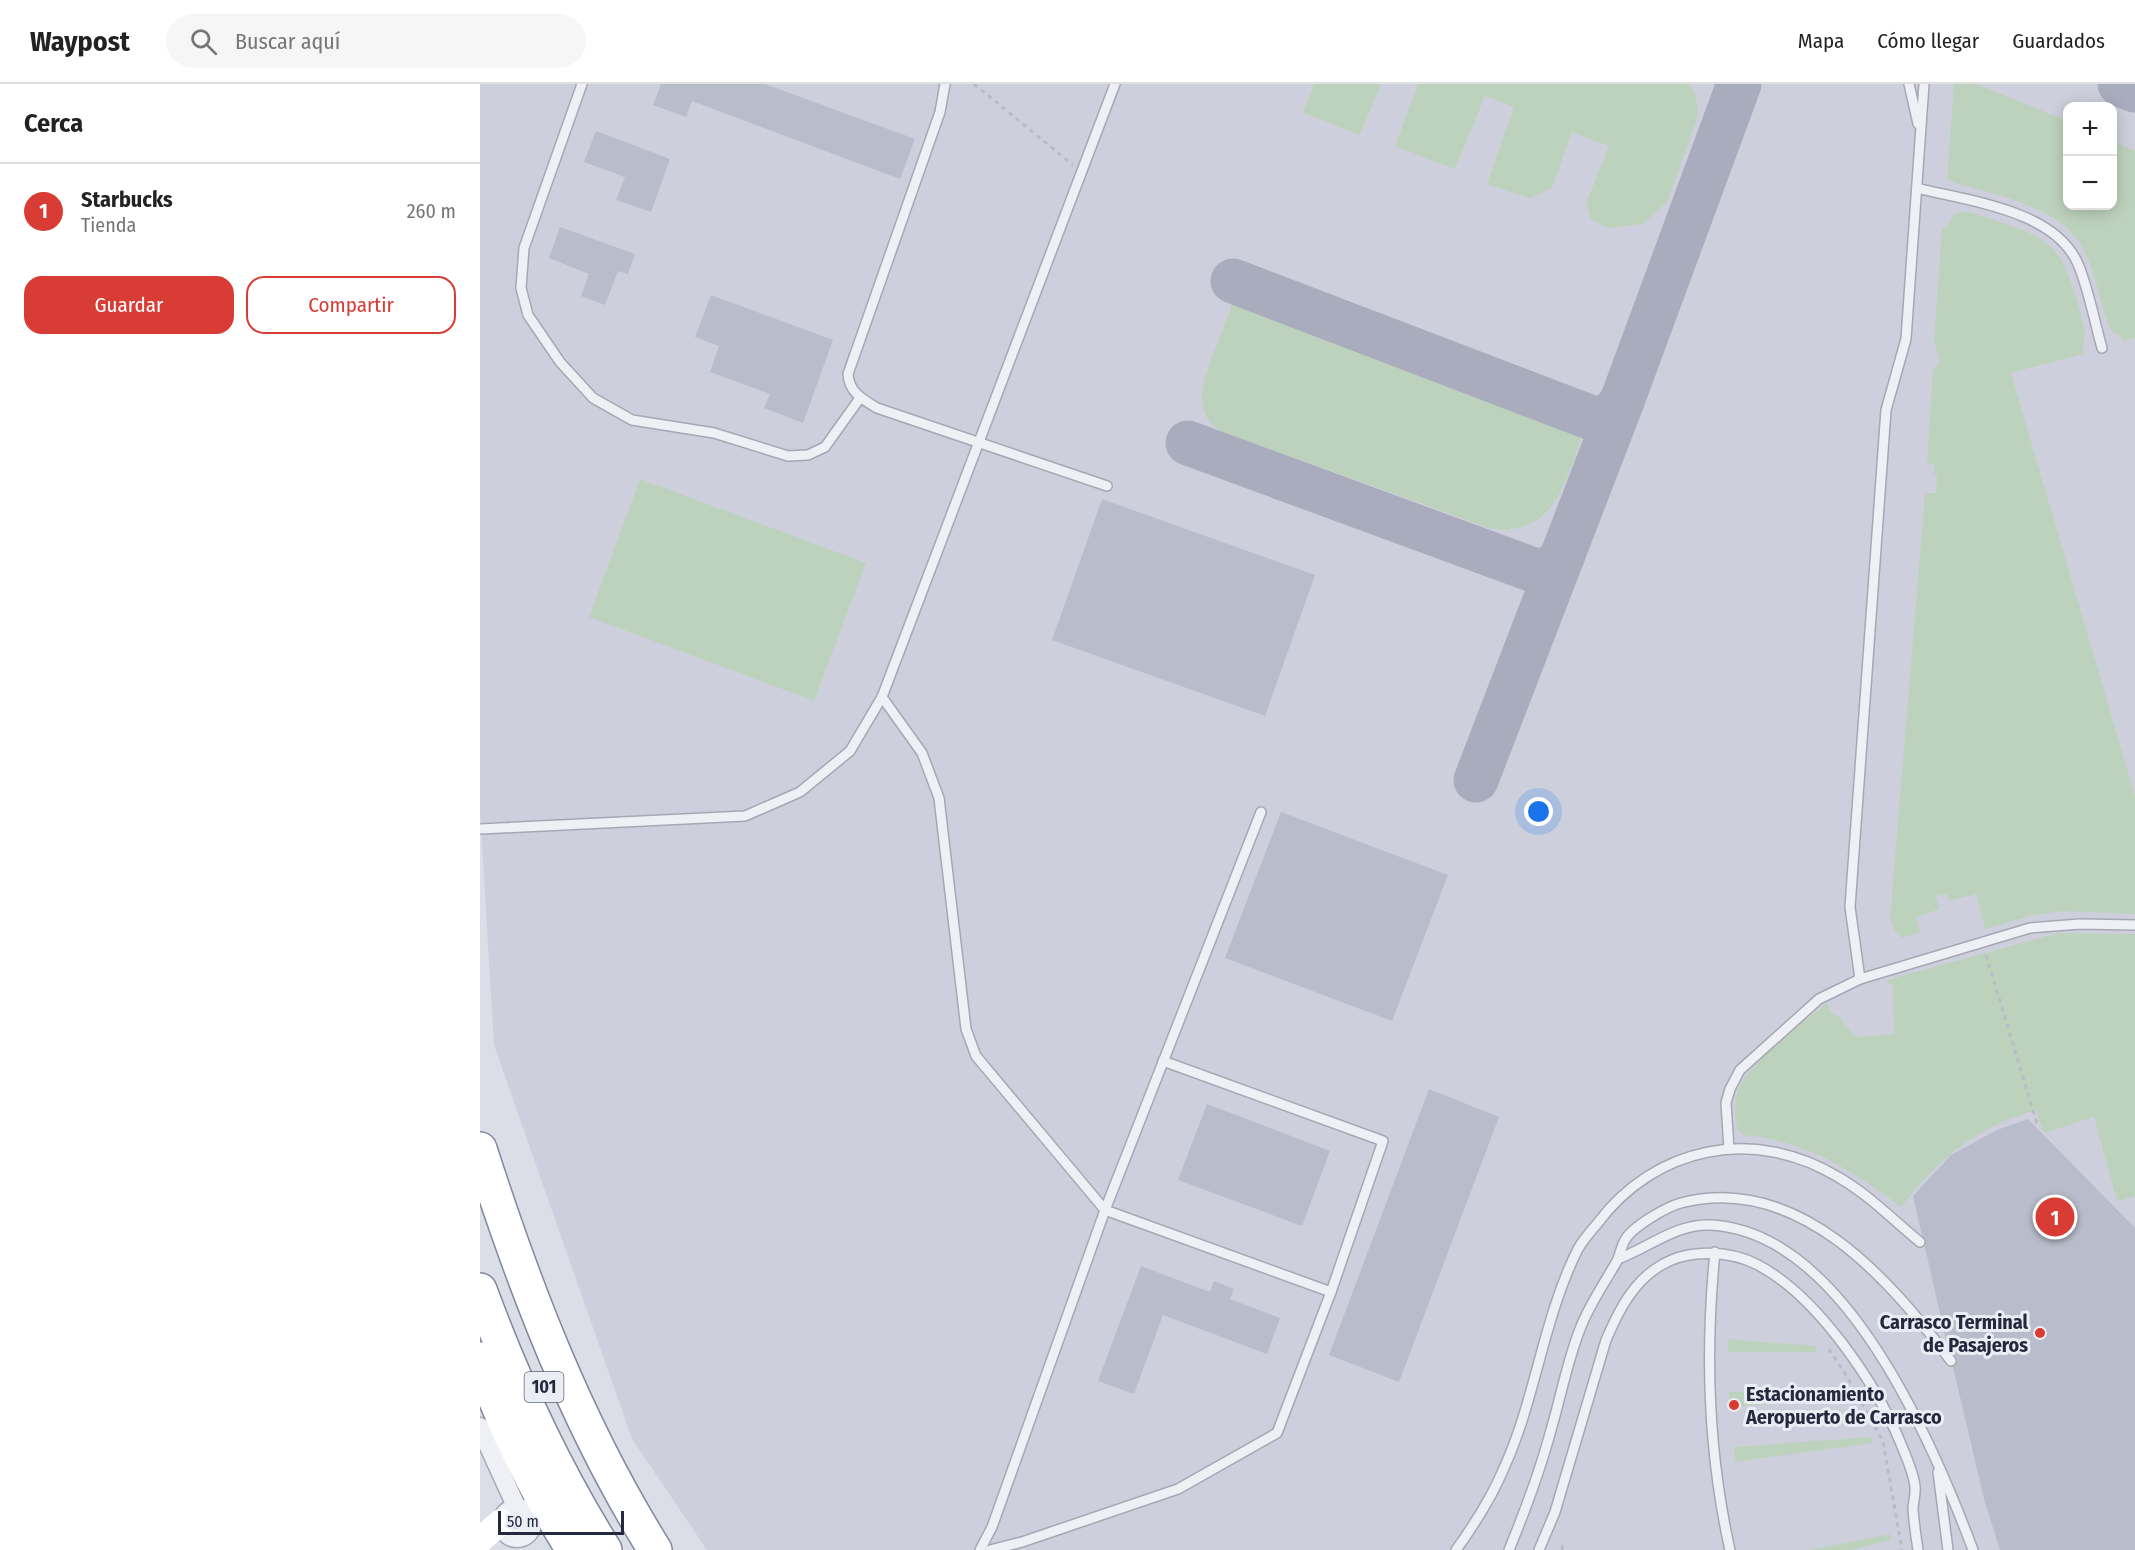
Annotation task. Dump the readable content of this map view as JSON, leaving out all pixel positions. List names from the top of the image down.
{
  "streets": {
    "highway": ["101"]
  },
  "places": ["Carrasco Terminal de Pasajeros", "Estacionamiento Aeropuerto de Carrasco"],
  "scale_bar": "50 m",
  "page": {
    "header": "Waypost",
    "search": "Buscar aquí",
    "nav": ["Mapa", "Cómo llegar", "Guardados"],
    "heading": "Cerca",
    "map_buttons": ["+", "−"],
    "list": [
      {
        "mark": "1",
        "name": "Starbucks",
        "note": "Tienda",
        "value": "260 m"
      }
    ],
    "buttons": ["Guardar", "Compartir"],
    "pins": "1",
    "scale": "50 m"
  }
}
